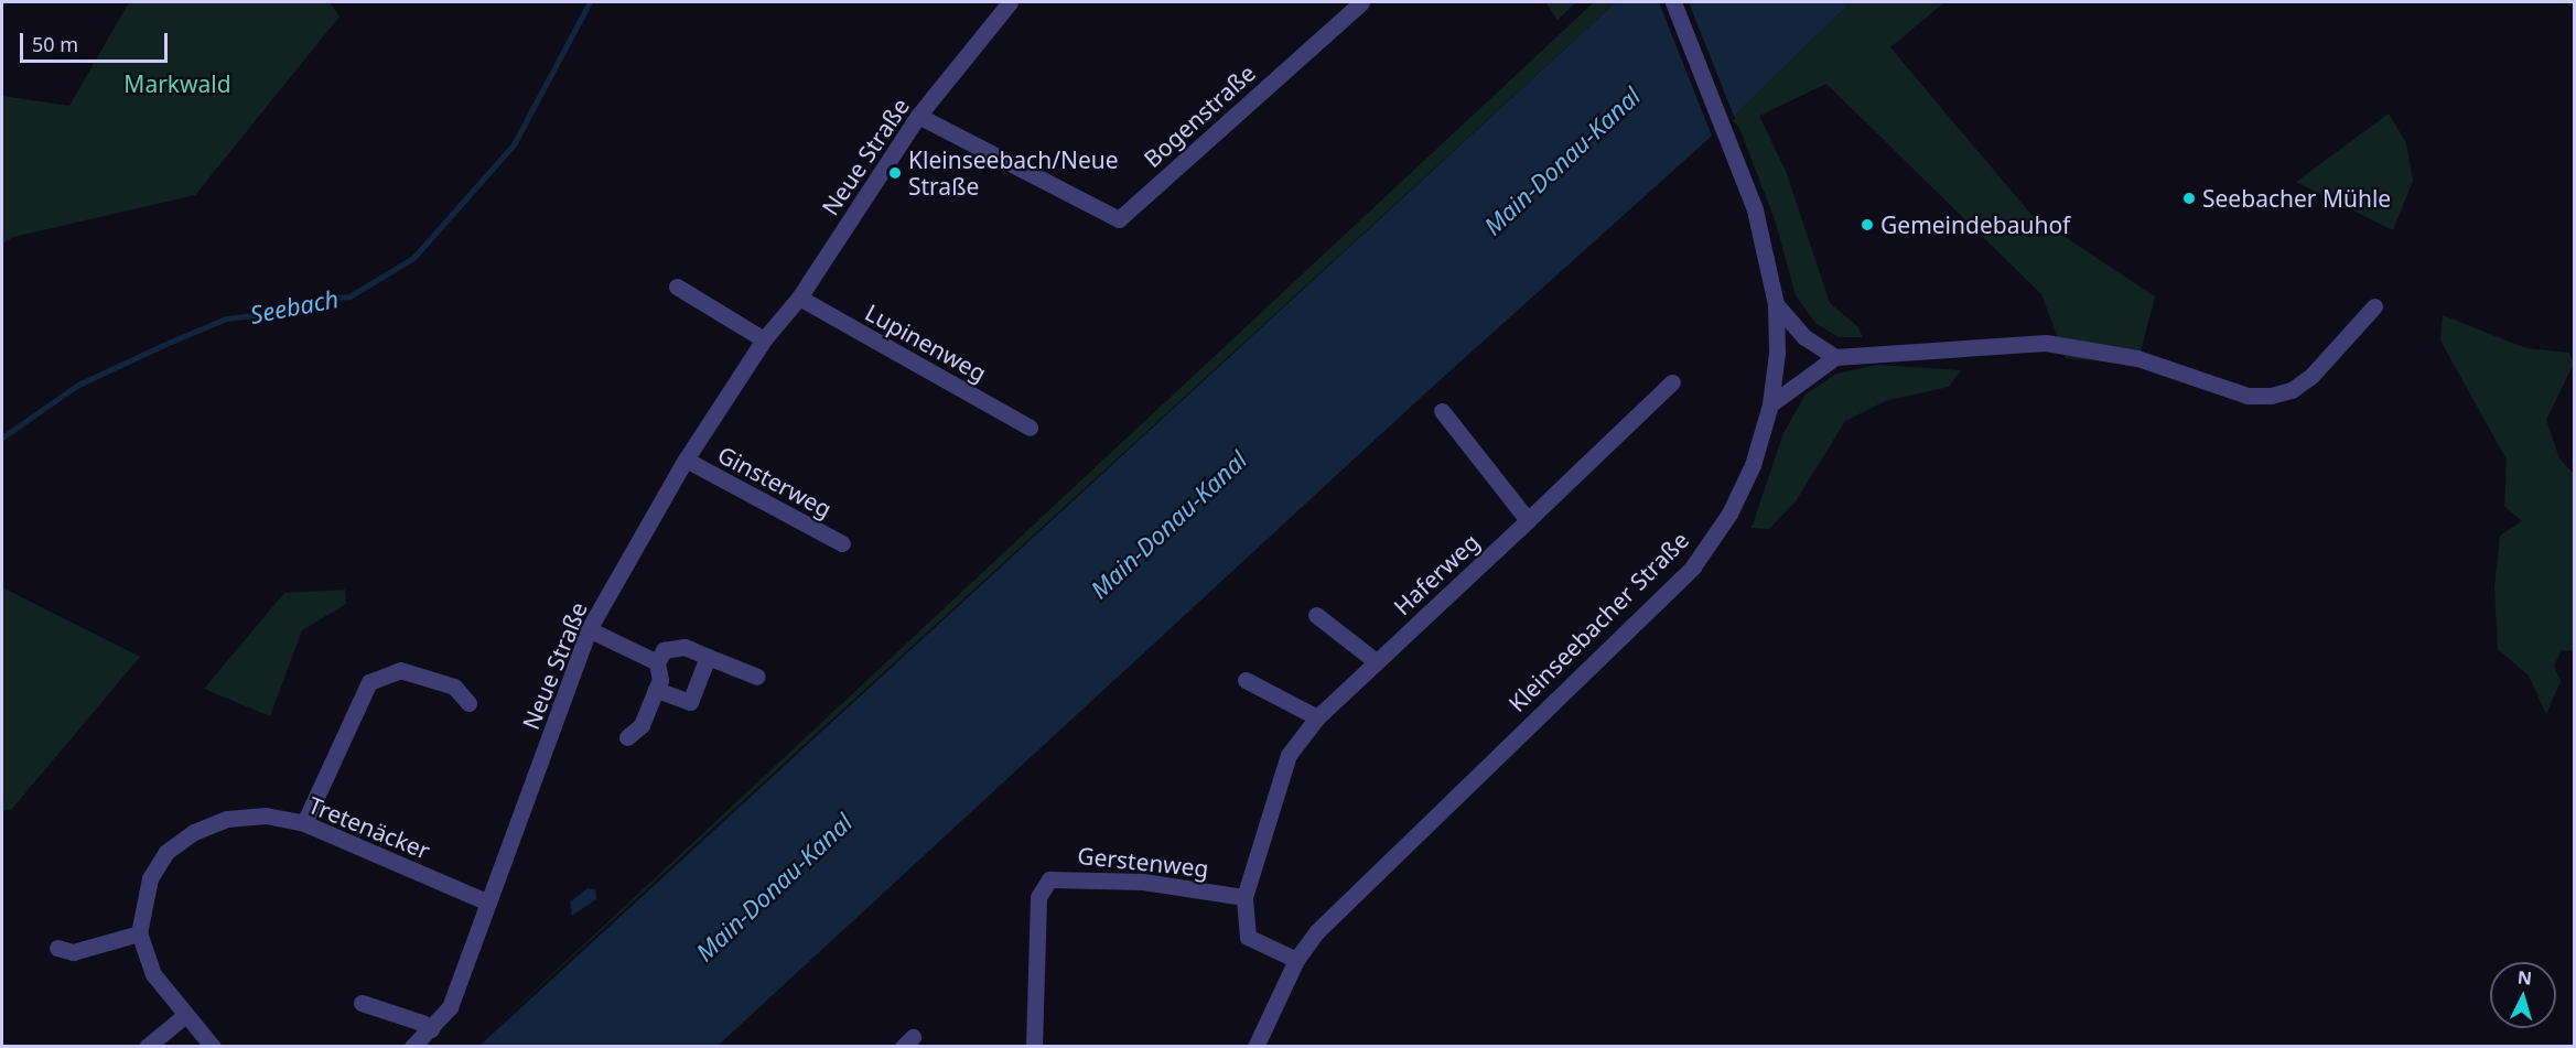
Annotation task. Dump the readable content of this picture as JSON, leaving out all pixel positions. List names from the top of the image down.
{
  "streets": {
    "street": [
      "Bogenstraße",
      "Neue Straße",
      "Lupinenweg",
      "Ginsterweg",
      "Haferweg",
      "Kleinseebacher Straße",
      "Tretenäcker",
      "Gerstenweg"
    ]
  },
  "crossings": [
    ["Bogenstraße", "Neue Straße"],
    ["Neue Straße", "Lupinenweg"],
    ["Neue Straße", "Ginsterweg"],
    ["Neue Straße", "Tretenäcker"],
    ["Haferweg", "Kleinseebacher Straße"],
    ["Haferweg", "Gerstenweg"]
  ],
  "water": ["Main-Donau-Kanal", "Seebach"],
  "parks": ["Markwald"],
  "places": ["Kleinseebach/Neue Straße", "Seebacher Mühle", "Gemeindebauhof"],
  "scale_bar": "50 m",
  "north": "top"
}
